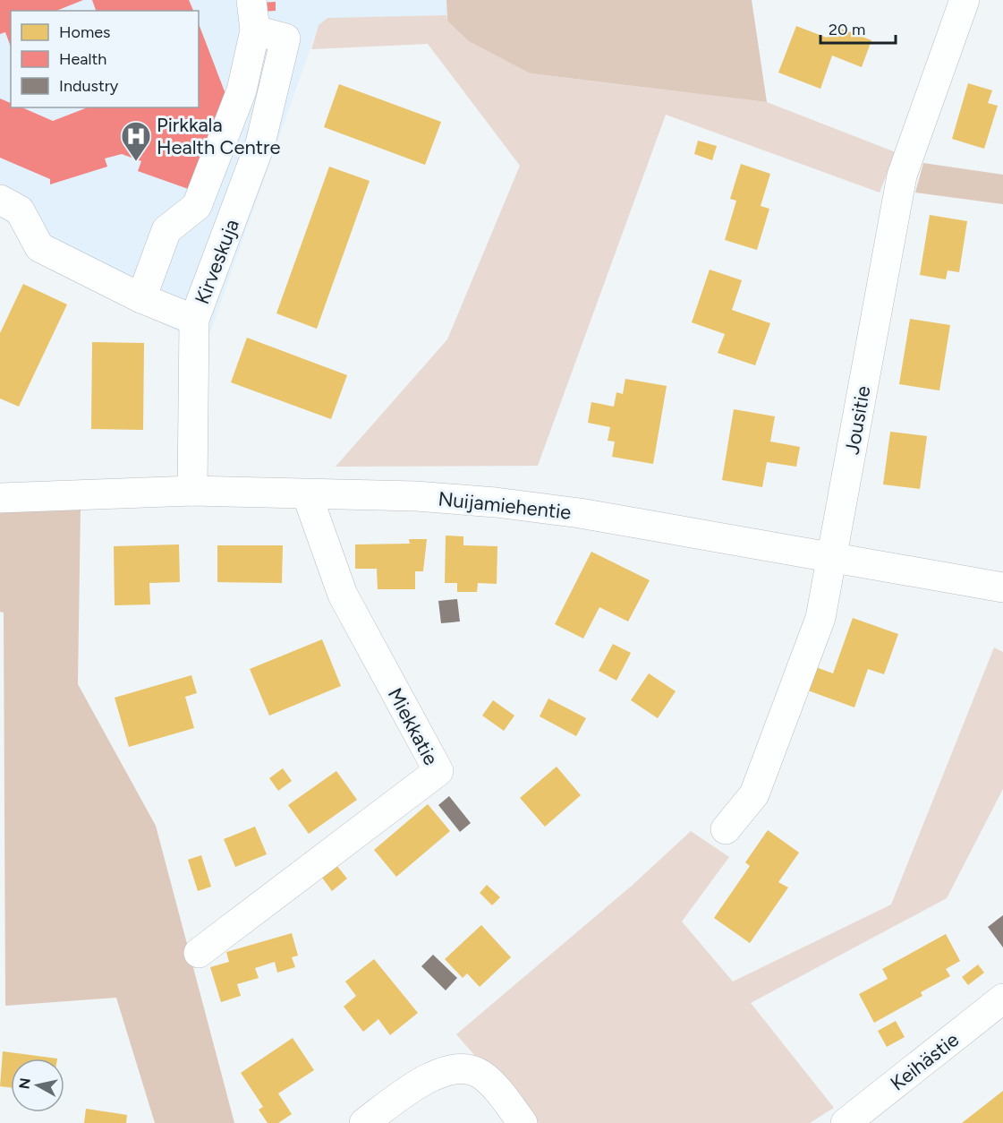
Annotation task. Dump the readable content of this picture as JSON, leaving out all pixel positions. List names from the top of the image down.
{
  "streets": {
    "street": [
      "Kirveskuja",
      "Jousitie",
      "Nuijamiehentie",
      "Miekkatie",
      "Keihästie"
    ]
  },
  "crossings": [
    ["Kirveskuja", "Nuijamiehentie"],
    ["Jousitie", "Nuijamiehentie"],
    ["Nuijamiehentie", "Miekkatie"]
  ],
  "places": {
    "hospital": ["Pirkkala Health Centre"]
  },
  "legend": ["Homes", "Health", "Industry"],
  "scale_bar": "20 m",
  "north": "left"
}
